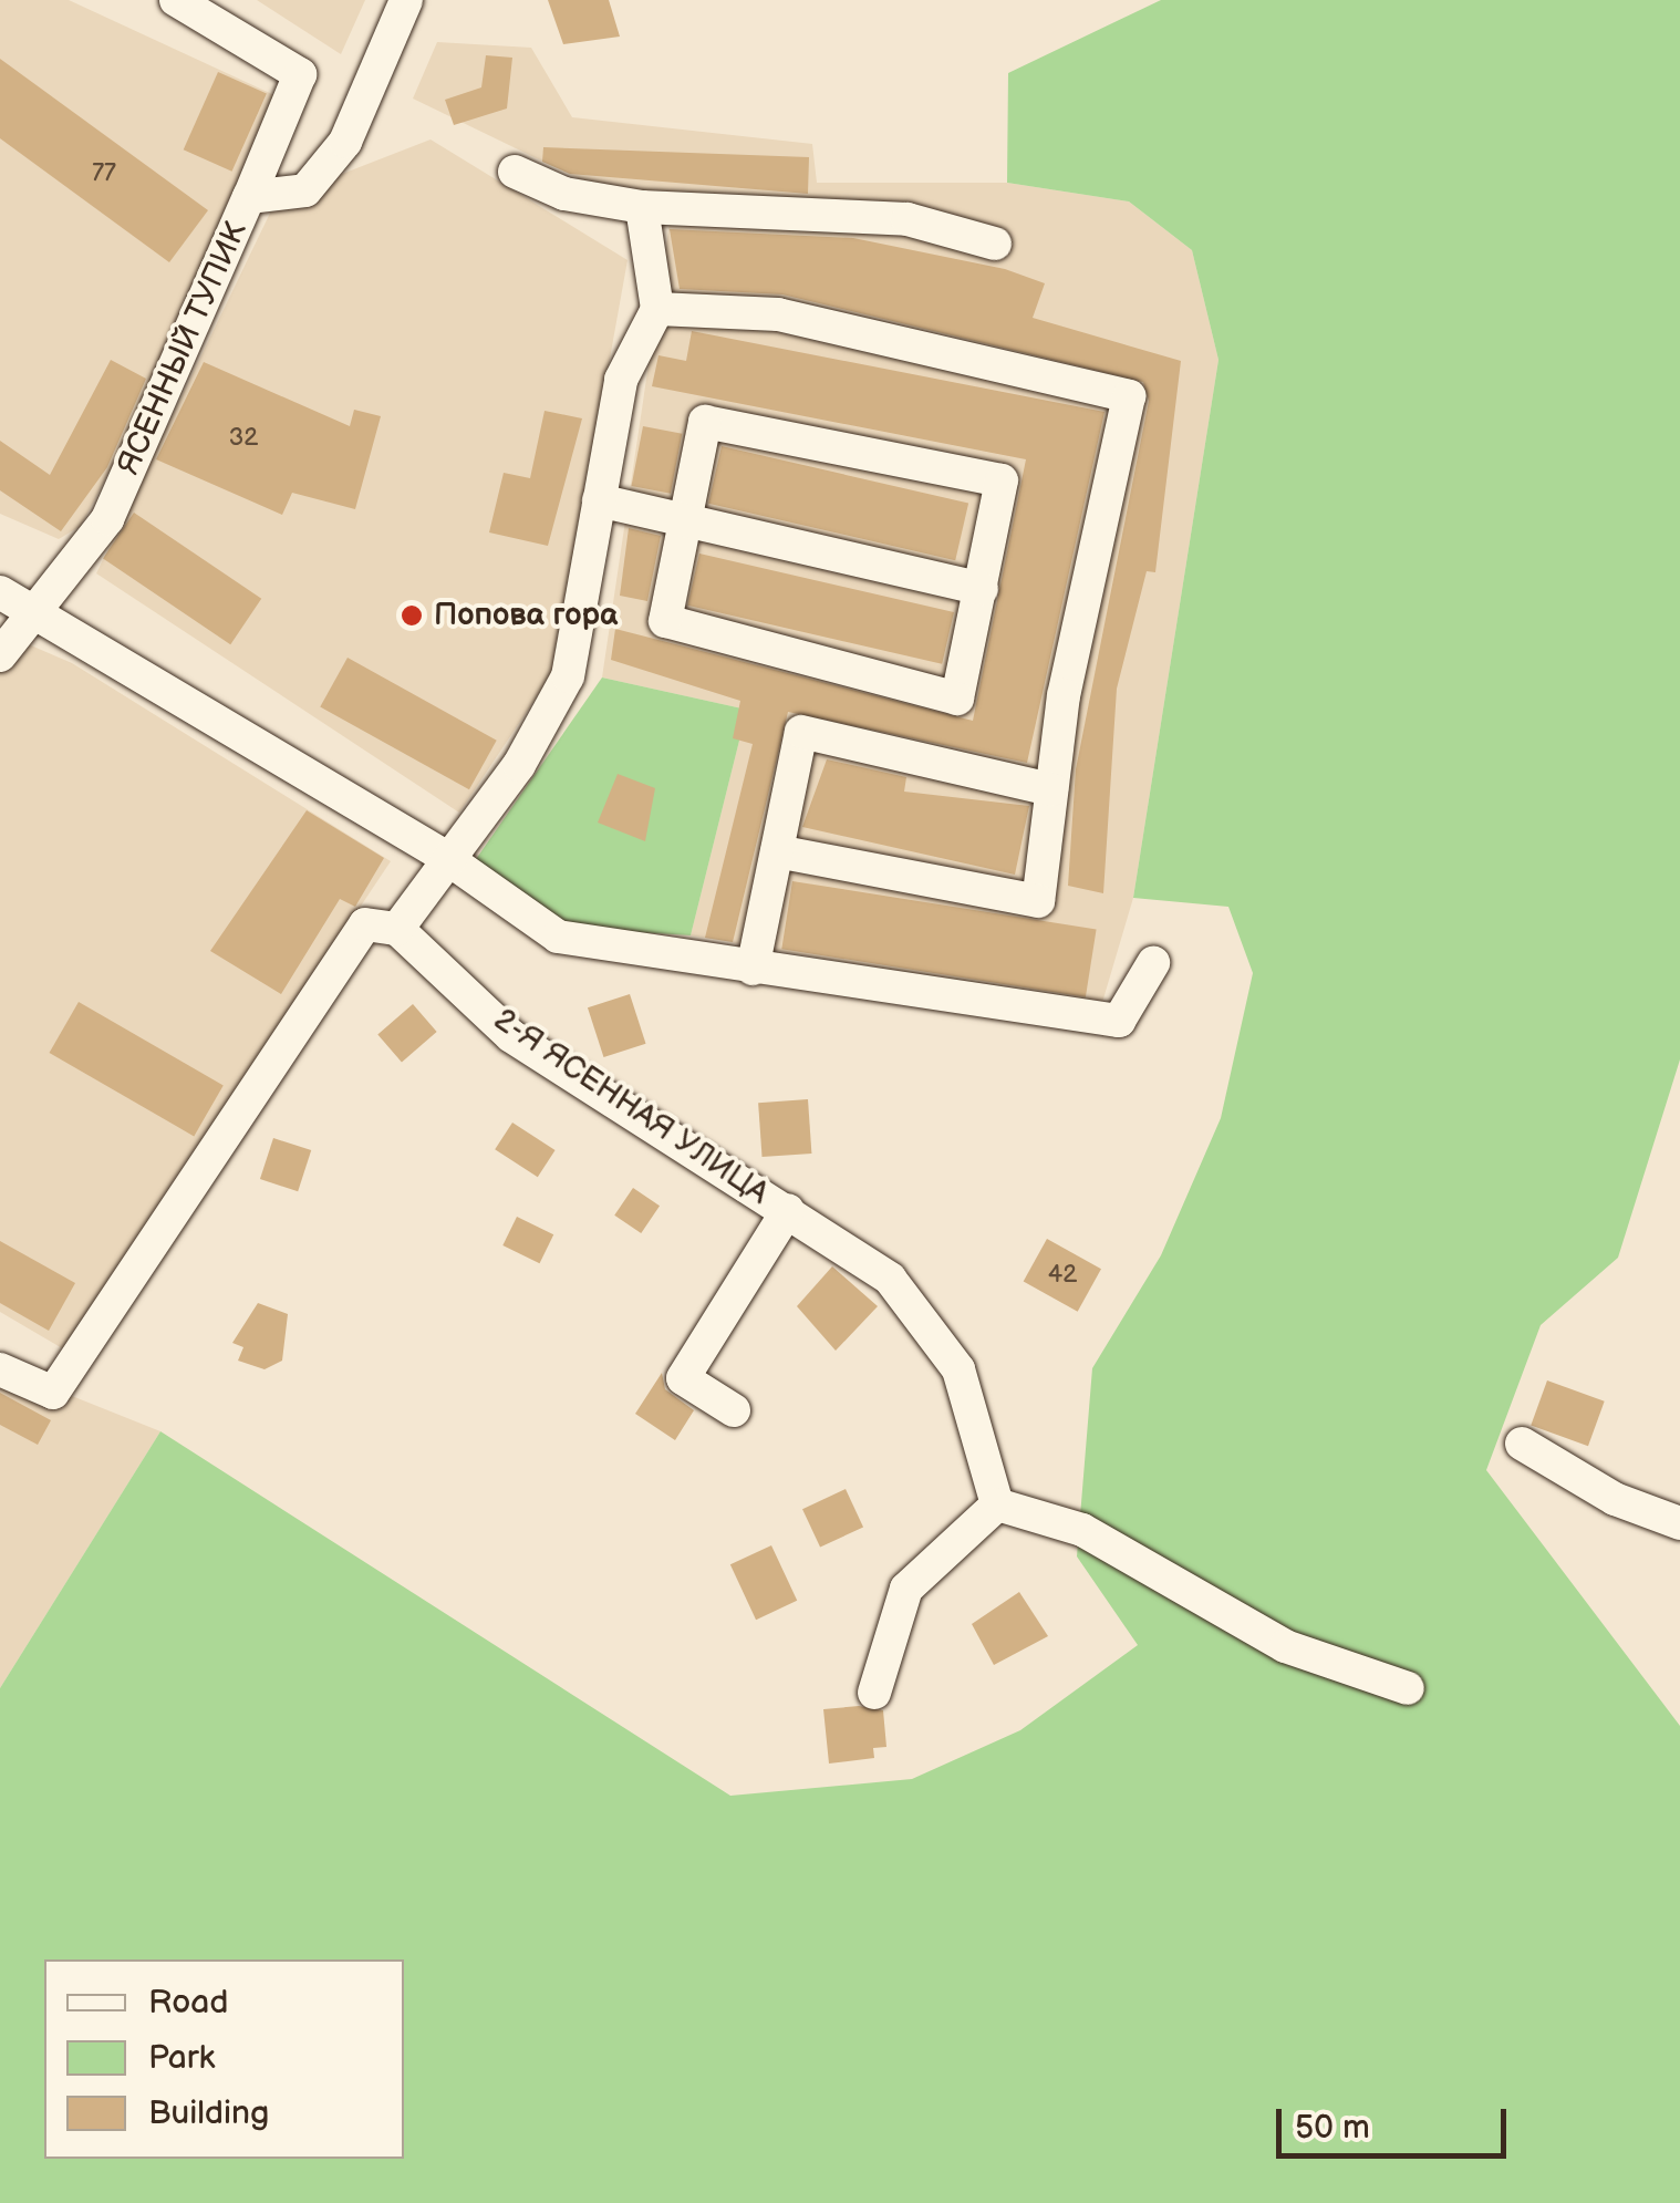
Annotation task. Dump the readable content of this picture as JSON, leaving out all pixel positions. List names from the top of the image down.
{
  "streets": {
    "street": ["ЯСЕННЫЙ ТУПИК", "2-Я ЯСЕННАЯ УЛИЦА"]
  },
  "places": ["Попова гора"],
  "house_numbers": ["77", "32", "42"],
  "legend": ["Road", "Park", "Building"],
  "scale_bar": "50 m"
}
